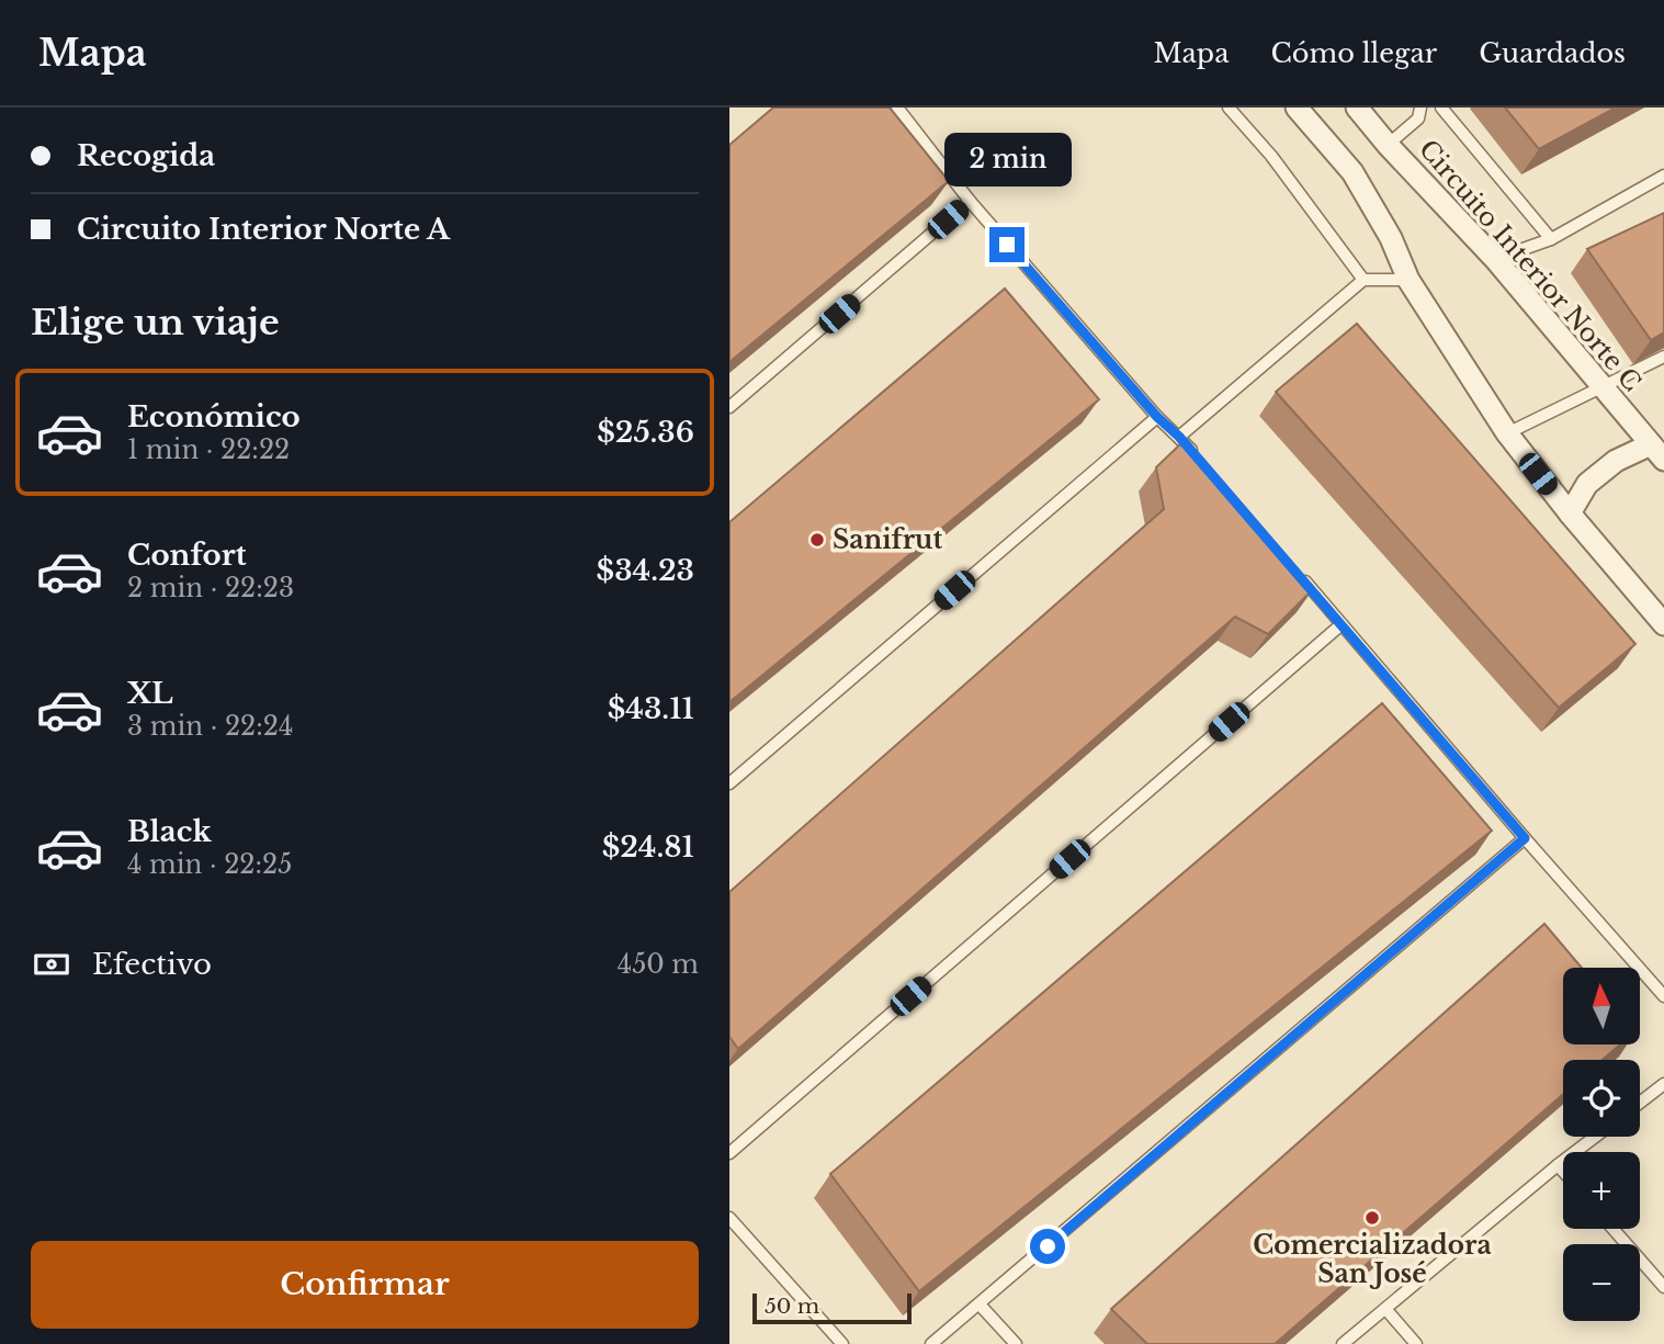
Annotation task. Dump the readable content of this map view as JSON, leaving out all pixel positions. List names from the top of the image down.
{
  "streets": {
    "street": ["Circuito Interior Norte C"]
  },
  "places": ["Sanifrut", "Comercializadora San José"],
  "scale_bar": "50 m",
  "north": "top",
  "page": {
    "header": "Mapa",
    "nav": ["Mapa", "Cómo llegar", "Guardados"],
    "banner": ["Recogida", "Circuito Interior Norte A"],
    "bubble": "2 min",
    "heading": "Elige un viaje",
    "list": [
      {
        "name": "Económico",
        "note": "1 min · 22:22",
        "value": "$25.36"
      },
      {
        "name": "Confort",
        "note": "2 min · 22:23",
        "value": "$34.23"
      },
      {
        "name": "XL",
        "note": "3 min · 22:24",
        "value": "$43.11"
      },
      {
        "name": "Black",
        "note": "4 min · 22:25",
        "value": "$24.81"
      }
    ],
    "pay": ["Efectivo", "450 m"],
    "map_buttons": ["+", "−"],
    "buttons": "Confirmar",
    "scale": "50 m"
  }
}
